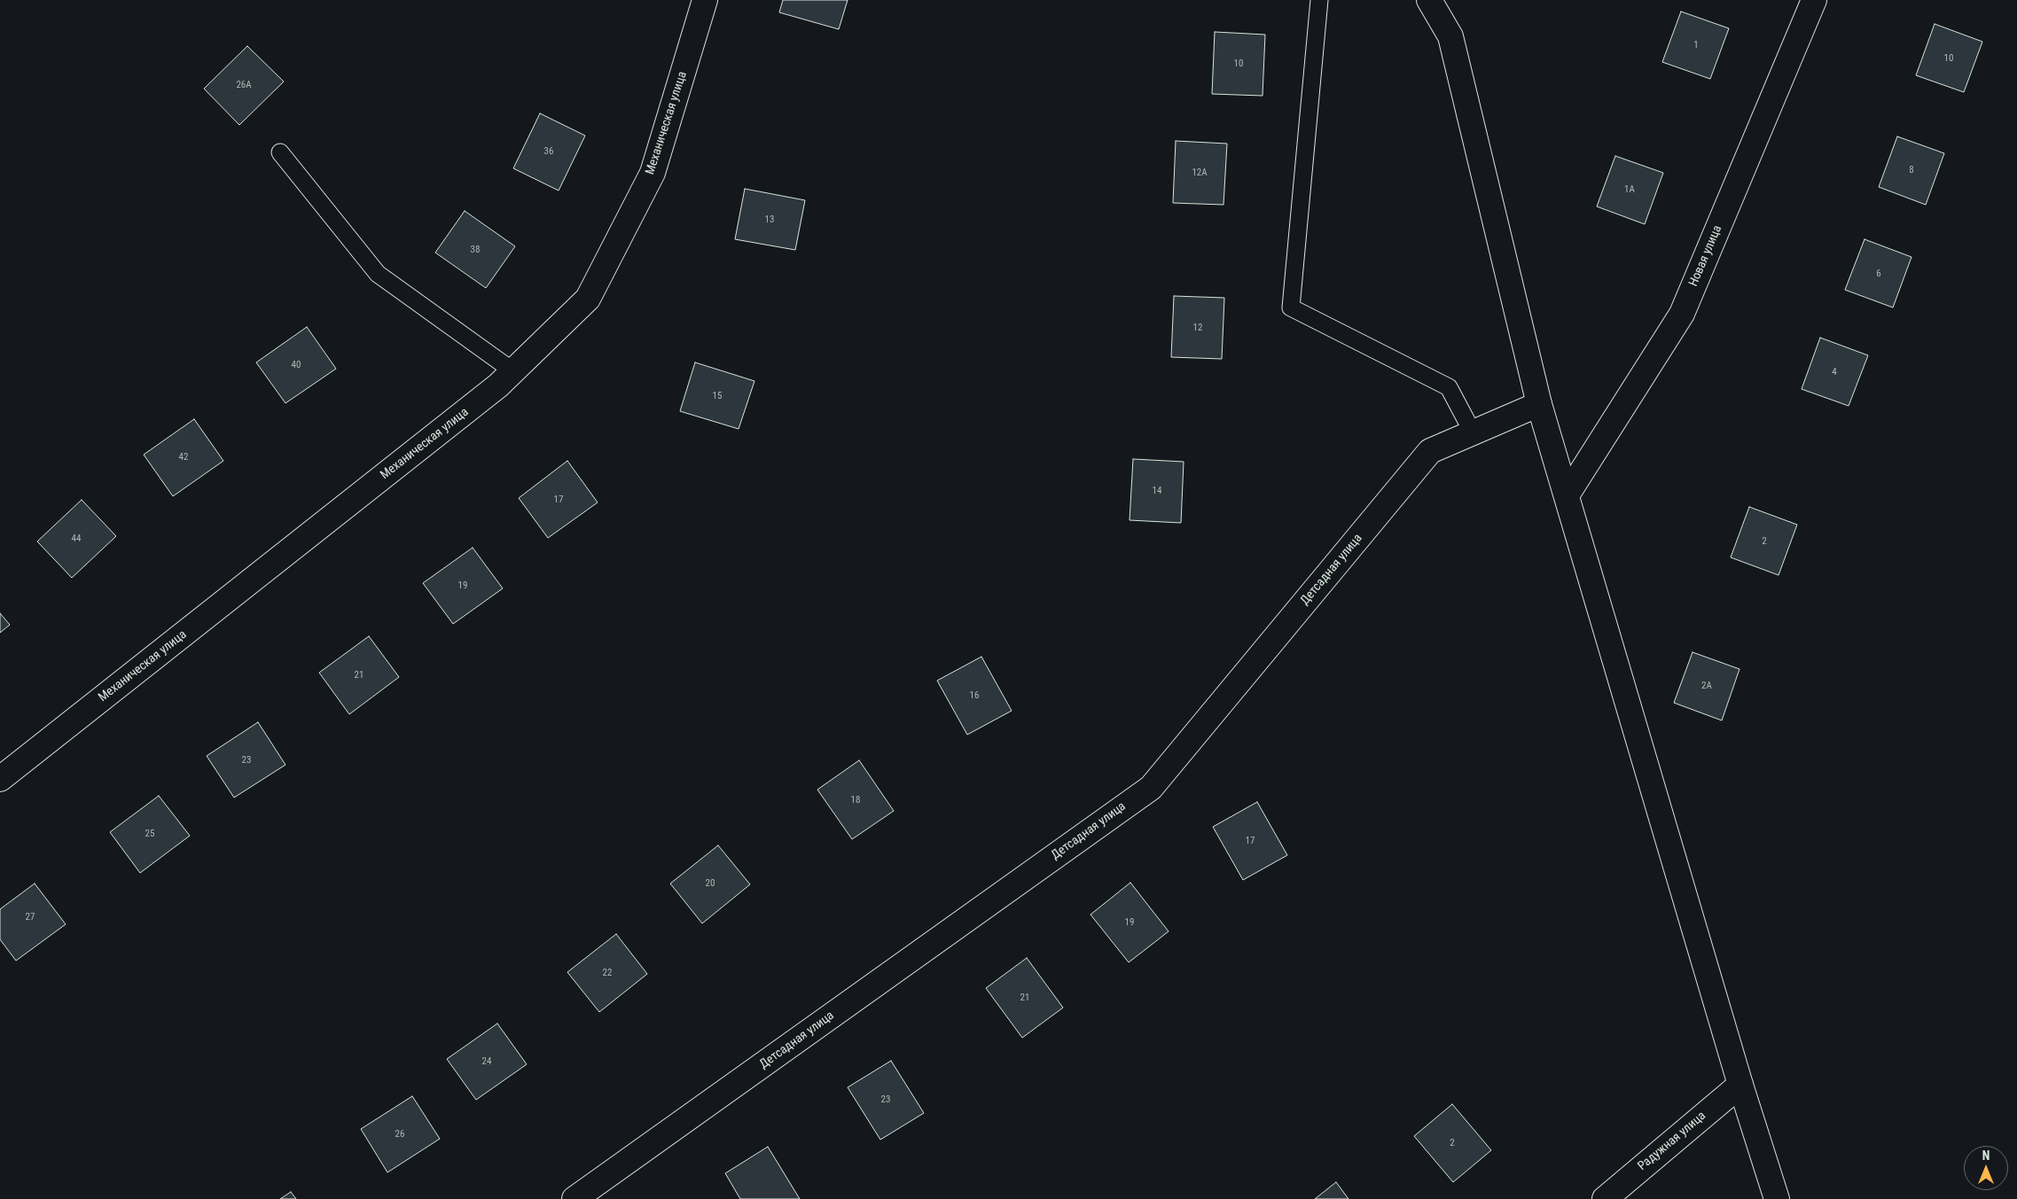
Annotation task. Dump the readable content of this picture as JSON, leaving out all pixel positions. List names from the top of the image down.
{
  "streets": {
    "street": [
      "Механическая улица",
      "Новая улица",
      "Детсадная улица",
      "Радужная улица"
    ]
  },
  "house_numbers": [
    "1",
    "10",
    "10",
    "26А",
    "36",
    "8",
    "12А",
    "1А",
    "13",
    "38",
    "6",
    "12",
    "40",
    "4",
    "15",
    "42",
    "14",
    "17",
    "44",
    "2",
    "19",
    "21",
    "2А",
    "16",
    "23",
    "18",
    "25",
    "17",
    "20",
    "27",
    "19",
    "22",
    "21",
    "24",
    "23",
    "26",
    "2"
  ],
  "north": "top"
}
